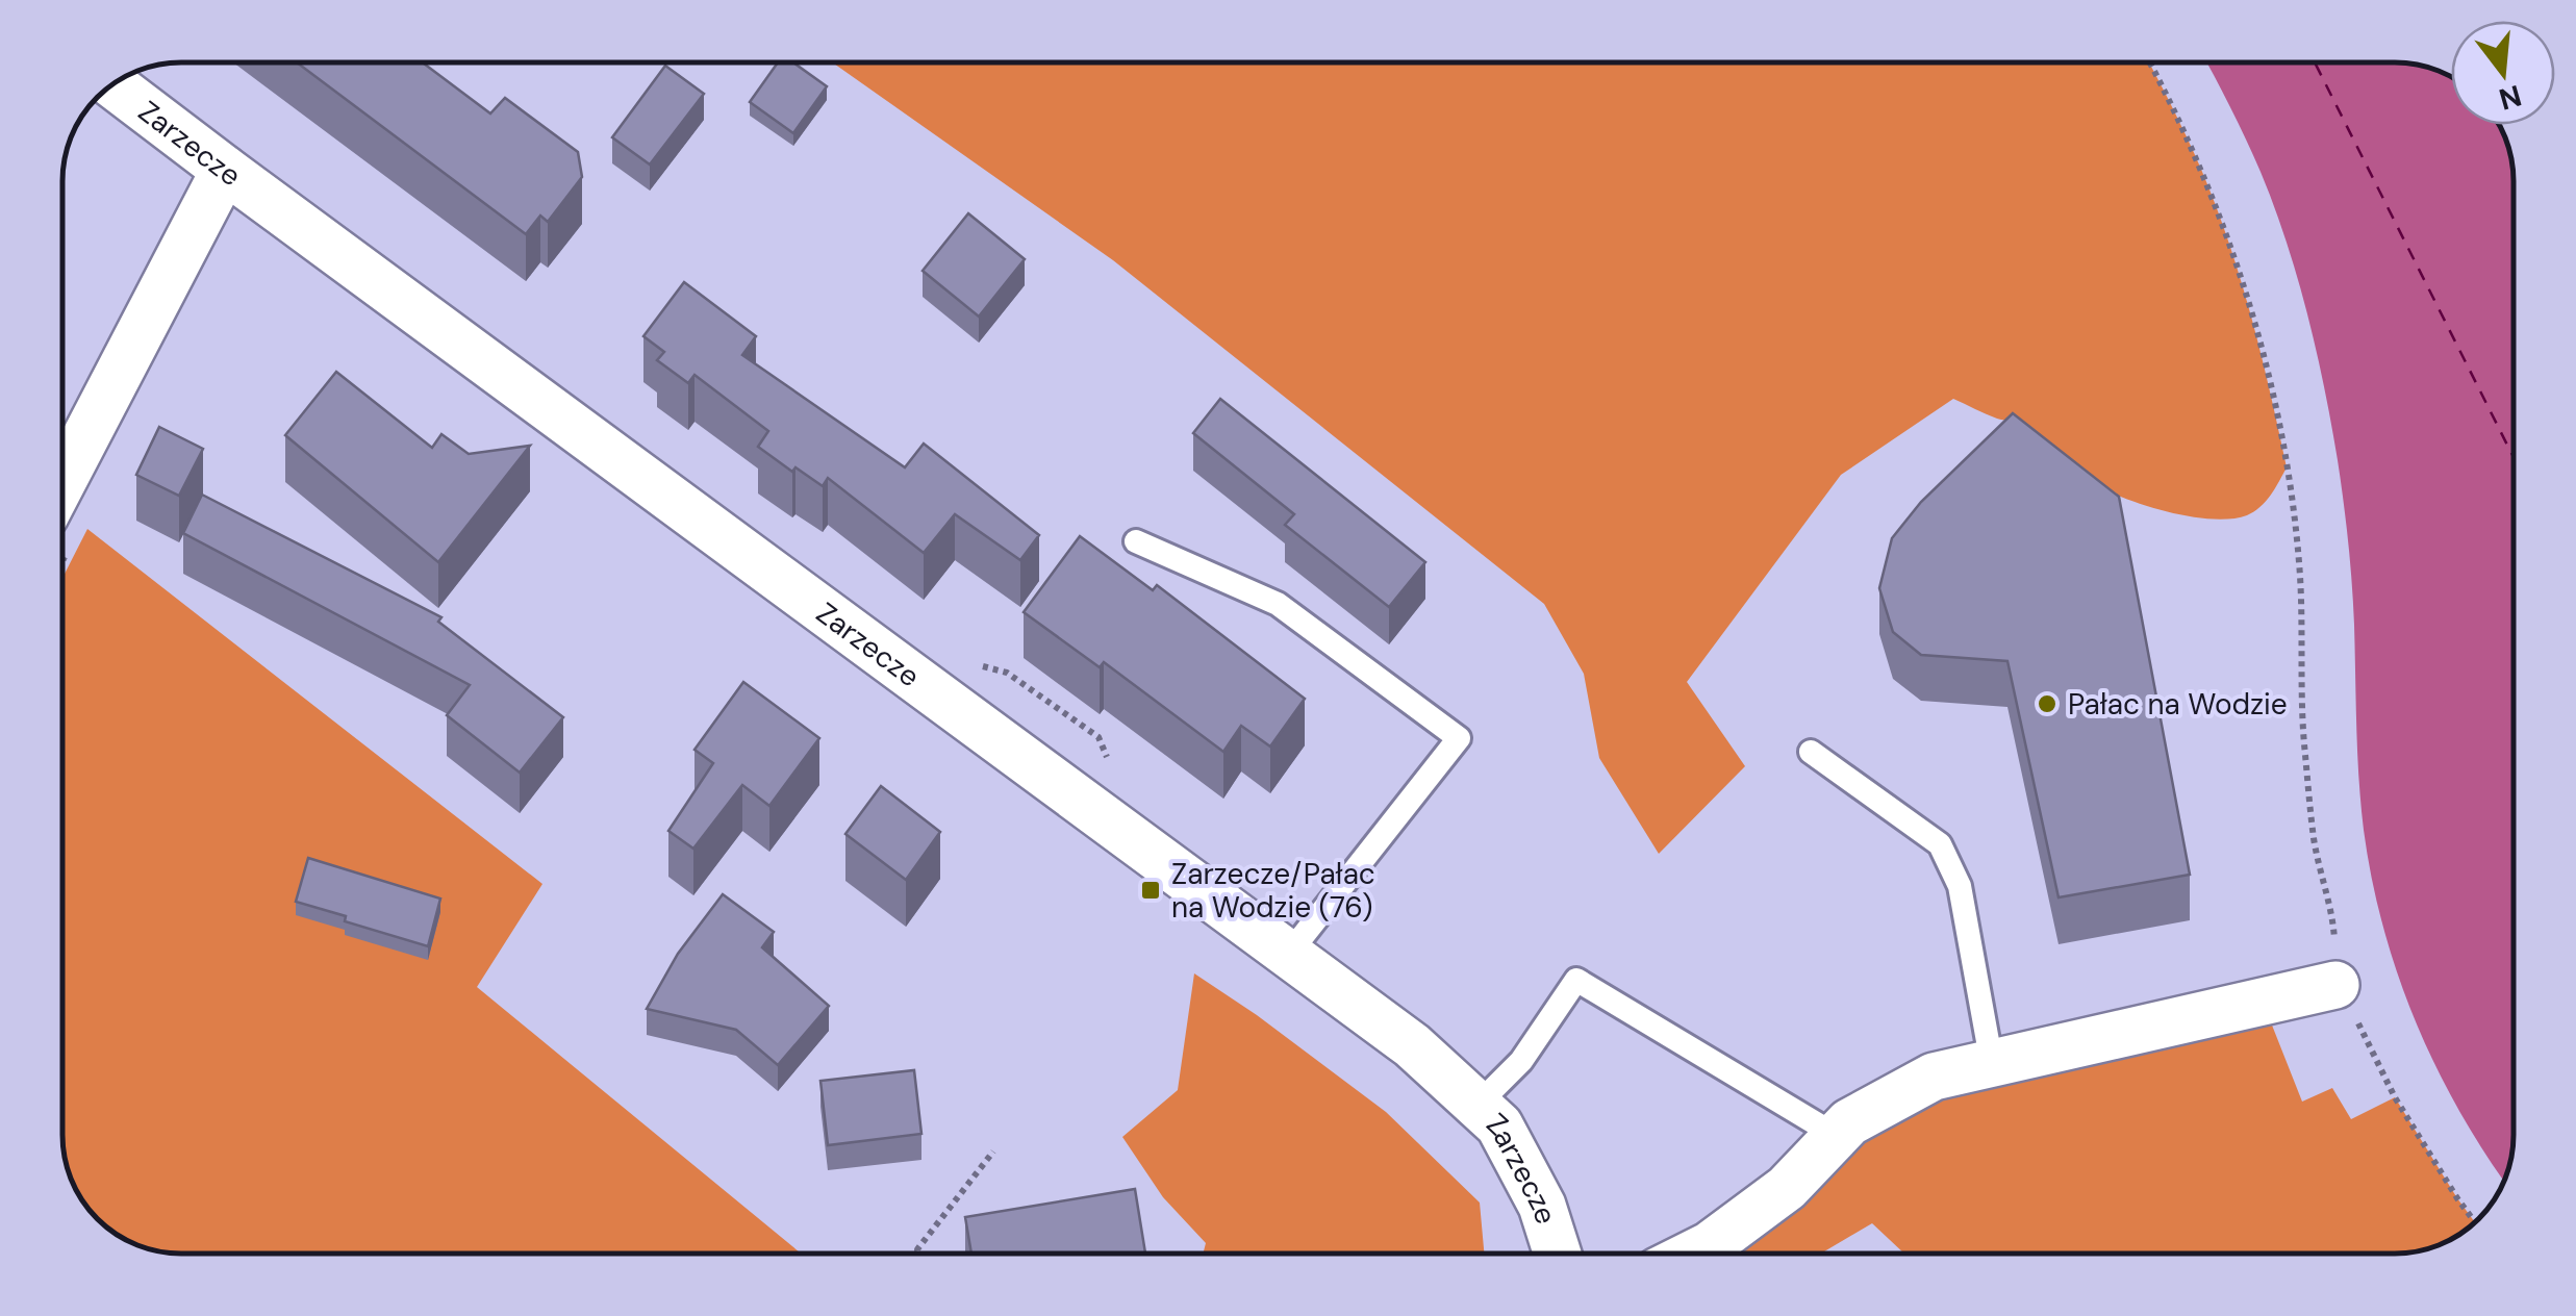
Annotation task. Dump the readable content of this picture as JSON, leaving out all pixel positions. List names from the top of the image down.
{
  "streets": {
    "street": ["Zarzecze"]
  },
  "places": {
    "other": ["Pałac na Wodzie"],
    "transit": ["Zarzecze/Pałac na Wodzie (76)"]
  },
  "north": "bottom"
}
